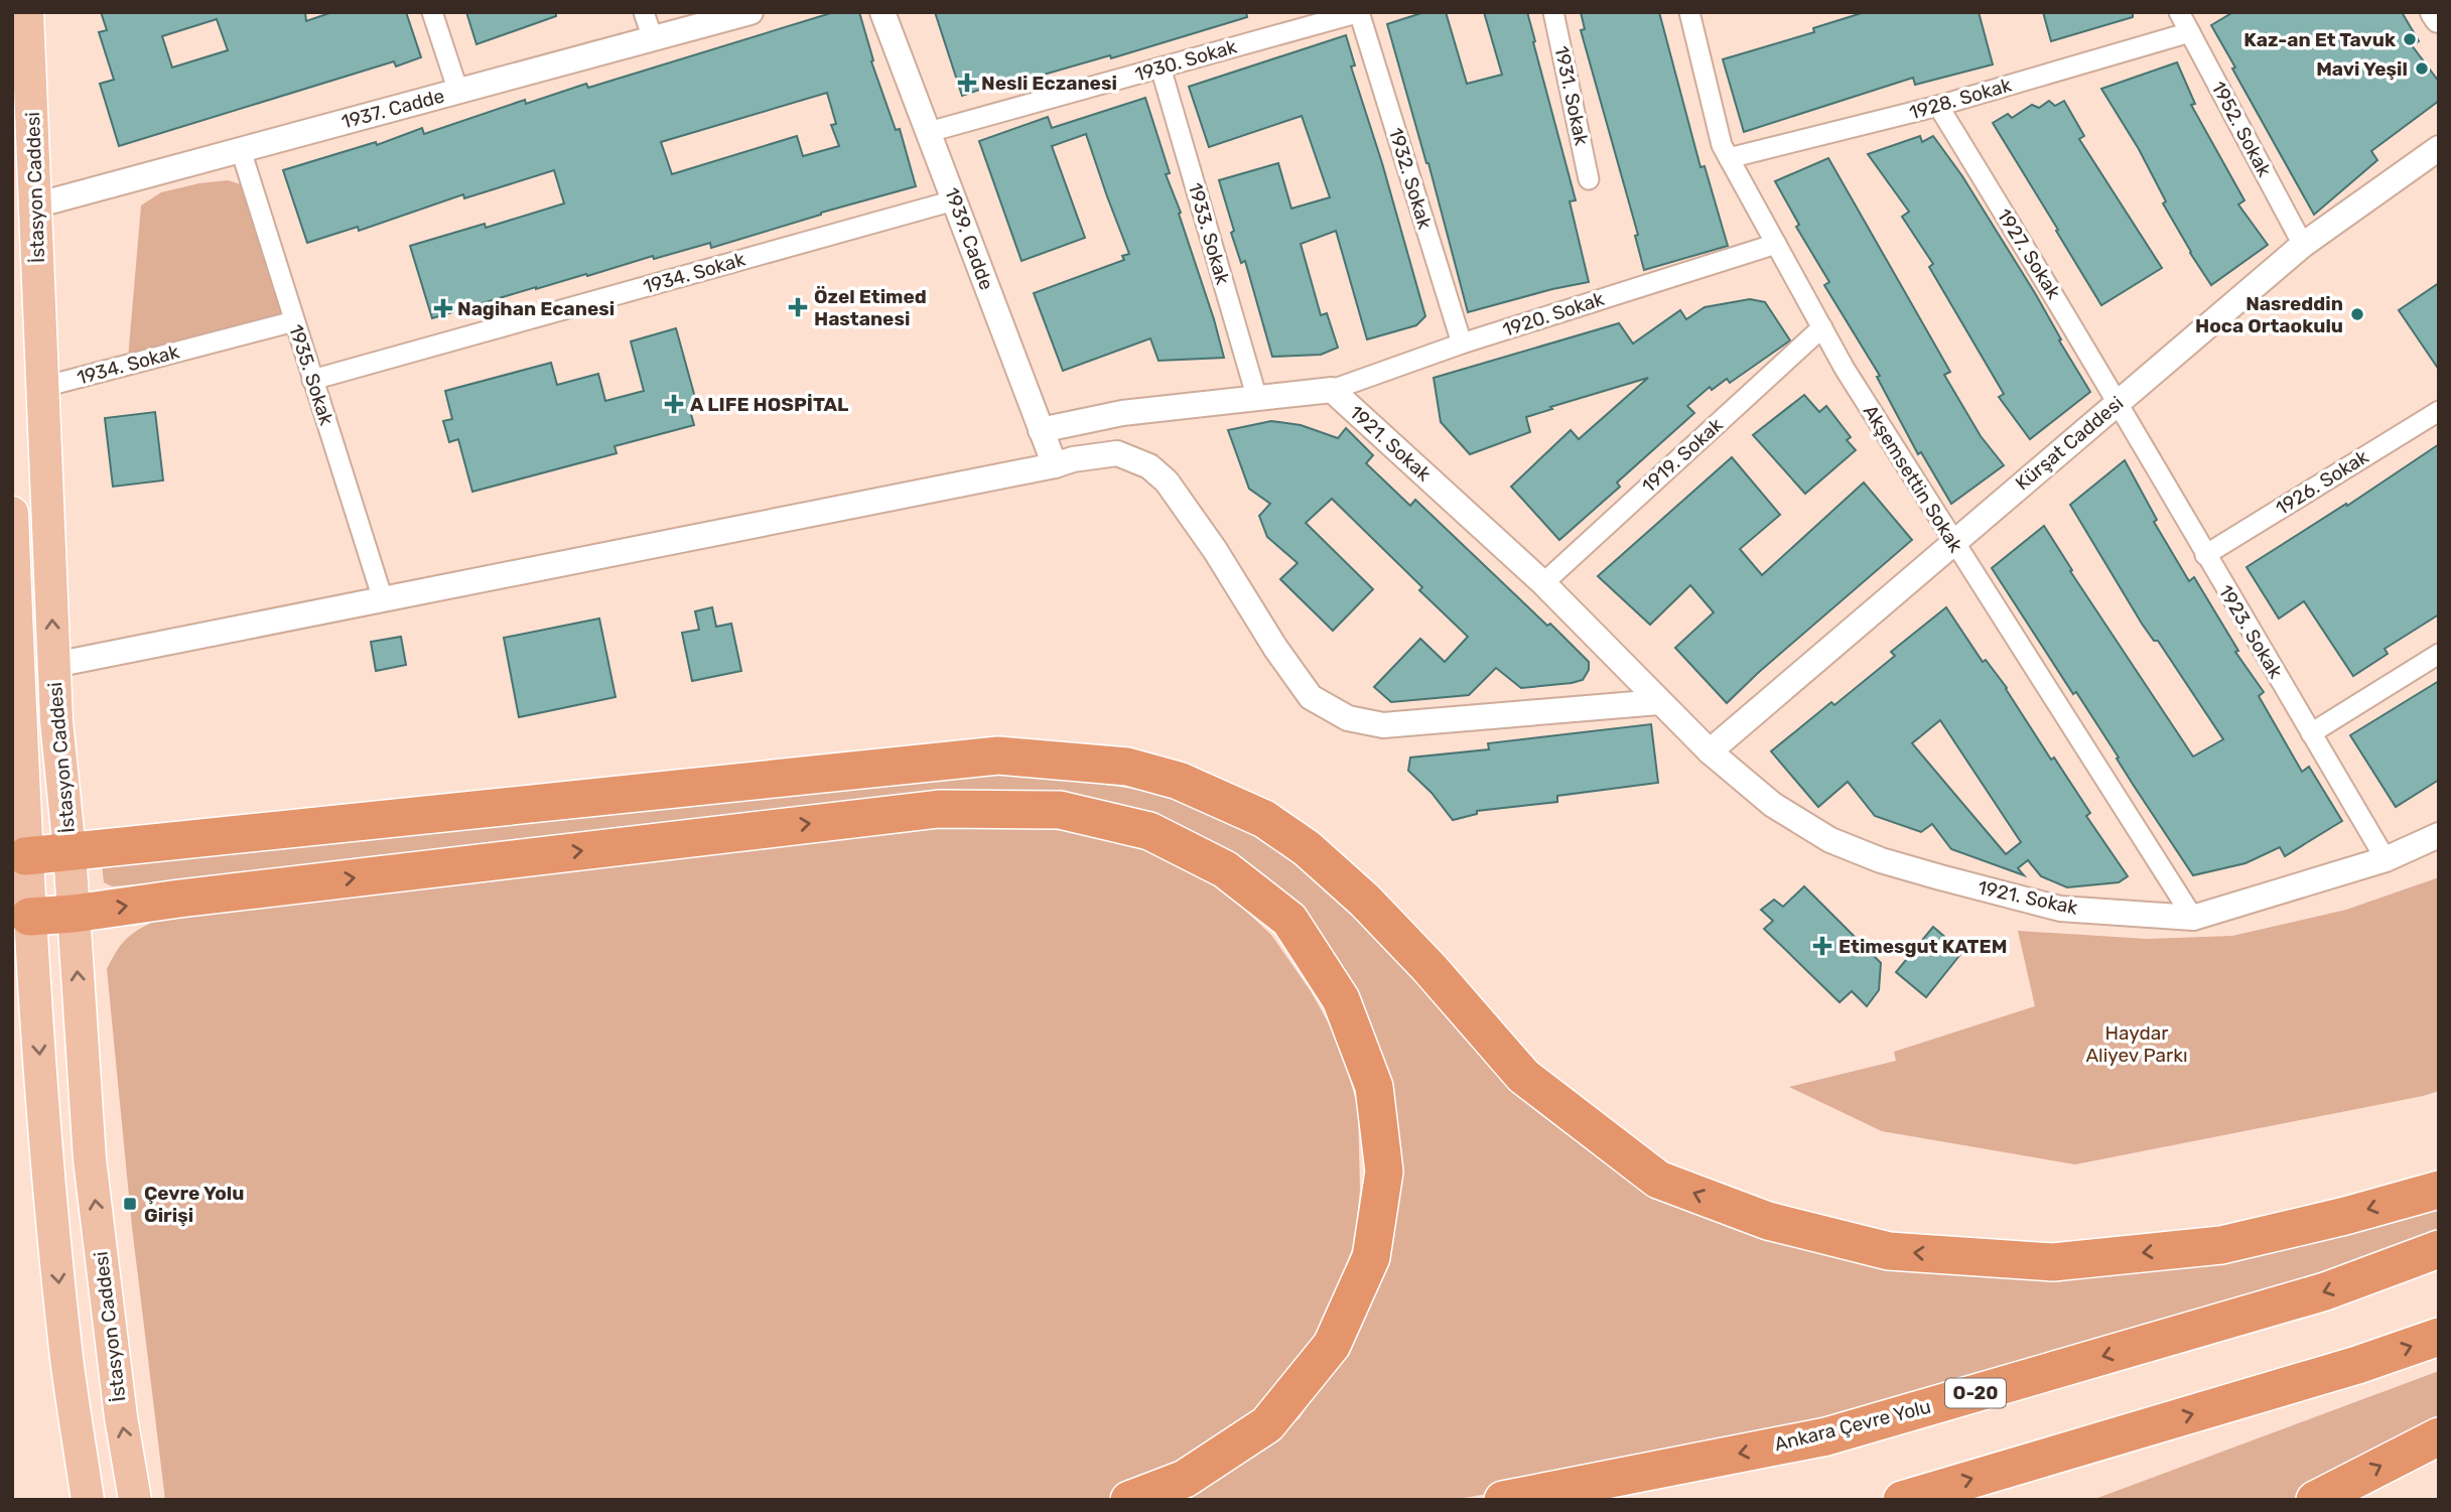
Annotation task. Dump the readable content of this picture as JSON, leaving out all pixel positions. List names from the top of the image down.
{
  "streets": {
    "highway": ["O-20", "Ankara Çevre Yolu"],
    "main road": ["İstasyon Caddesi"],
    "street": [
      "1930. Sokak",
      "1931. Sokak",
      "1928. Sokak",
      "1937. Cadde",
      "1952. Sokak",
      "1932. Sokak",
      "1933. Sokak",
      "1939. Cadde",
      "1927. Sokak",
      "1934. Sokak",
      "1920. Sokak",
      "1935. Sokak",
      "1921. Sokak",
      "Kürşat Caddesi",
      "1919. Sokak",
      "Akşemsettin Sokak",
      "1926. Sokak",
      "1923. Sokak"
    ]
  },
  "crossings": [
    ["1930. Sokak", "1932. Sokak"],
    ["1930. Sokak", "1933. Sokak"],
    ["1930. Sokak", "1939. Cadde"],
    ["1928. Sokak", "1952. Sokak"],
    ["1928. Sokak", "1927. Sokak"],
    ["1928. Sokak", "Akşemsettin Sokak"],
    ["1937. Cadde", "İstasyon Caddesi"],
    ["1937. Cadde", "1935. Sokak"],
    ["1952. Sokak", "Kürşat Caddesi"],
    ["1932. Sokak", "1920. Sokak"],
    ["İstasyon Caddesi", "1934. Sokak"],
    ["1933. Sokak", "1921. Sokak"],
    ["1939. Cadde", "1934. Sokak"],
    ["1939. Cadde", "1921. Sokak"],
    ["1927. Sokak", "Kürşat Caddesi"],
    ["1927. Sokak", "1923. Sokak"],
    ["1934. Sokak", "1935. Sokak"],
    ["1920. Sokak", "1921. Sokak"],
    ["1920. Sokak", "Akşemsettin Sokak"],
    ["1921. Sokak", "Kürşat Caddesi"],
    ["1921. Sokak", "1919. Sokak"],
    ["1921. Sokak", "Akşemsettin Sokak"],
    ["1921. Sokak", "1923. Sokak"],
    ["Kürşat Caddesi", "Akşemsettin Sokak"],
    ["Kürşat Caddesi", "1923. Sokak"],
    ["1919. Sokak", "Akşemsettin Sokak"],
    ["1926. Sokak", "1923. Sokak"]
  ],
  "parks": ["Haydar Aliyev Parkı"],
  "places": {
    "other": ["Kaz-an Et Tavuk", "Mavi Yeşil", "Nasreddin Hoca Ortaokulu"],
    "health": [
      "Nesli Eczanesi",
      "Özel Etimed Hastanesi",
      "Nagihan Ecanesi",
      "A LIFE HOSPİTAL",
      "Etimesgut KATEM"
    ],
    "transit": ["Çevre Yolu Girişi"]
  }
}
